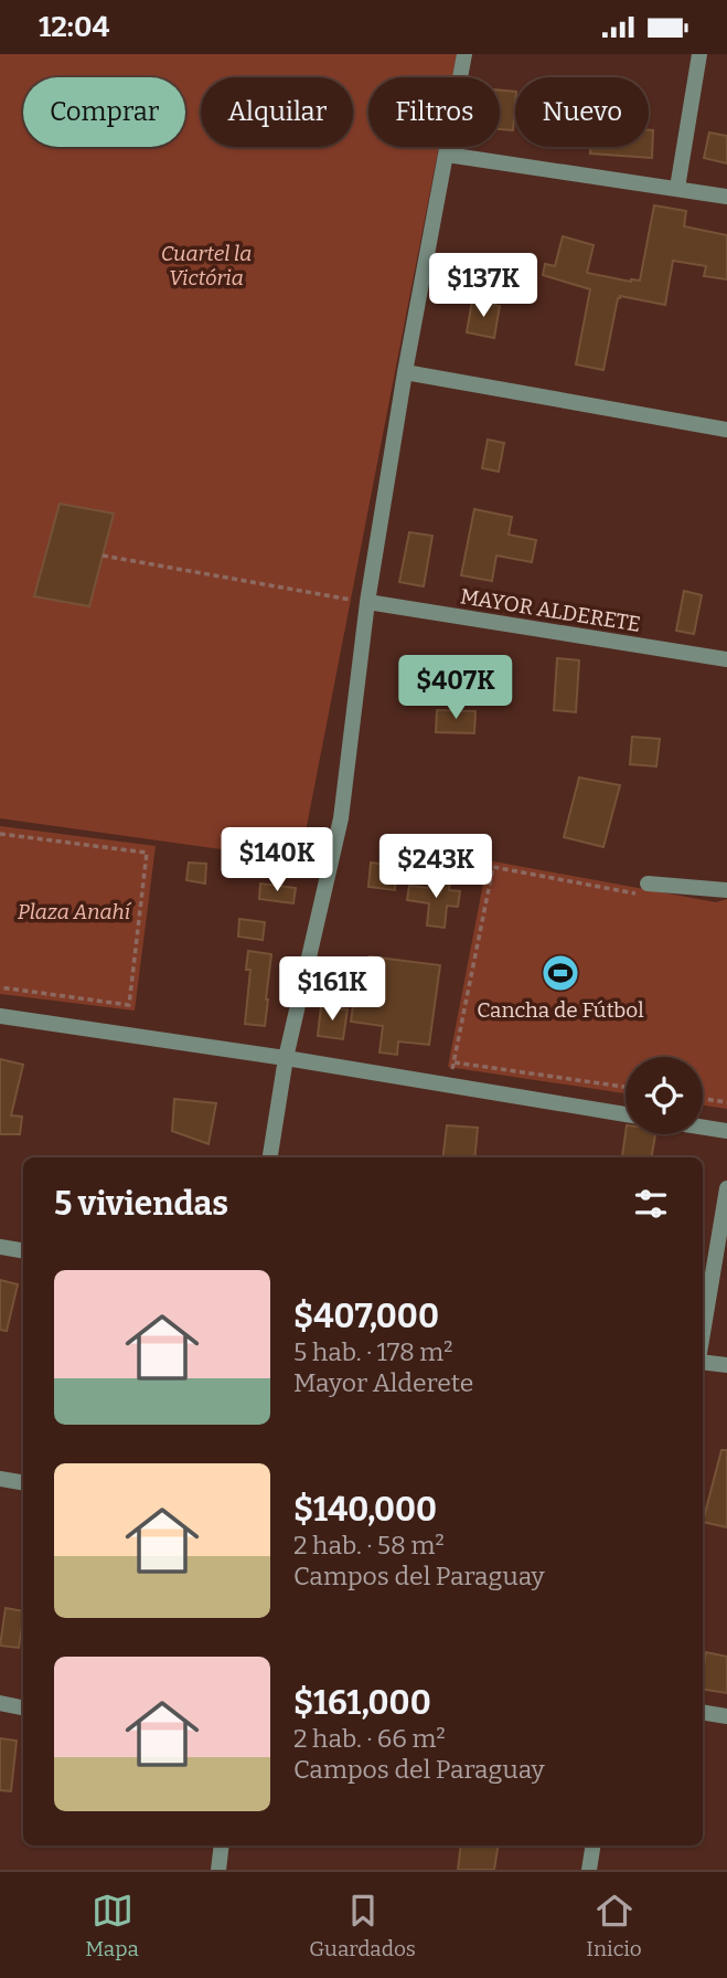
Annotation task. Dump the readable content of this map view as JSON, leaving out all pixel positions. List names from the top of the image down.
{
  "streets": {
    "street": ["MAYOR ALDERETE"]
  },
  "parks": ["Cuartel la Victória", "Plaza Anahí"],
  "places": {
    "sports": ["Cancha de Fútbol"]
  },
  "page": {
    "status": "12:04",
    "chip": [
      "Comprar",
      "Alquilar",
      "Filtros",
      "Nuevo"
    ],
    "price": [
      "$137K",
      "$407K",
      "$140K",
      "$243K",
      "$161K"
    ],
    "heading": "5 viviendas",
    "list": [
      {
        "name": "$407,000",
        "note": "5 hab. · 178 m² · Mayor Alderete"
      },
      {
        "name": "$140,000",
        "note": "2 hab. · 58 m² · Campos del Paraguay"
      },
      {
        "name": "$161,000",
        "note": "2 hab. · 66 m² · Campos del Paraguay"
      }
    ],
    "tabs": ["Mapa", "Guardados", "Inicio"]
  }
}
